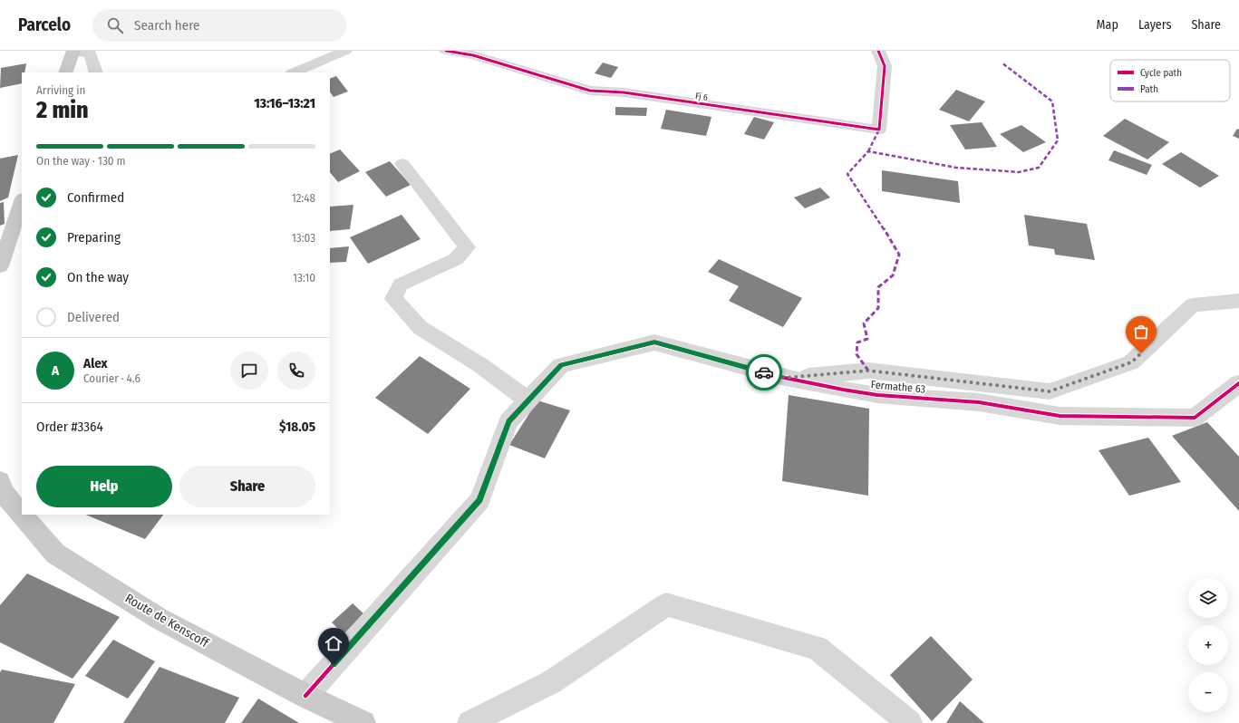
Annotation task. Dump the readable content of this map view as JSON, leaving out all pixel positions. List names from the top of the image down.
{
  "streets": {
    "main road": ["Route de Kenscoff"],
    "street": ["Fj 6", "Fermathe 63"]
  },
  "crossings": [
    ["Fermathe 63", "Route de Kenscoff"]
  ],
  "legend": ["Cycle path", "Path"],
  "page": {
    "header": "Parcelo",
    "search": "Search here",
    "nav": ["Map", "Layers", "Share"],
    "heading": ["2 min", "Arriving in", "13:16–13:21"],
    "panel": [
      "Alex",
      "Courier · 4.6",
      "Order #3364",
      "$18.05"
    ],
    "bar": "On the way · 130 m",
    "list": [
      ["Confirmed", "12:48"],
      ["Preparing", "13:03"],
      ["On the way", "13:10"],
      "Delivered"
    ],
    "round": "A",
    "buttons": ["Help", "Share"],
    "map_buttons": ["+", "−"]
  }
}
